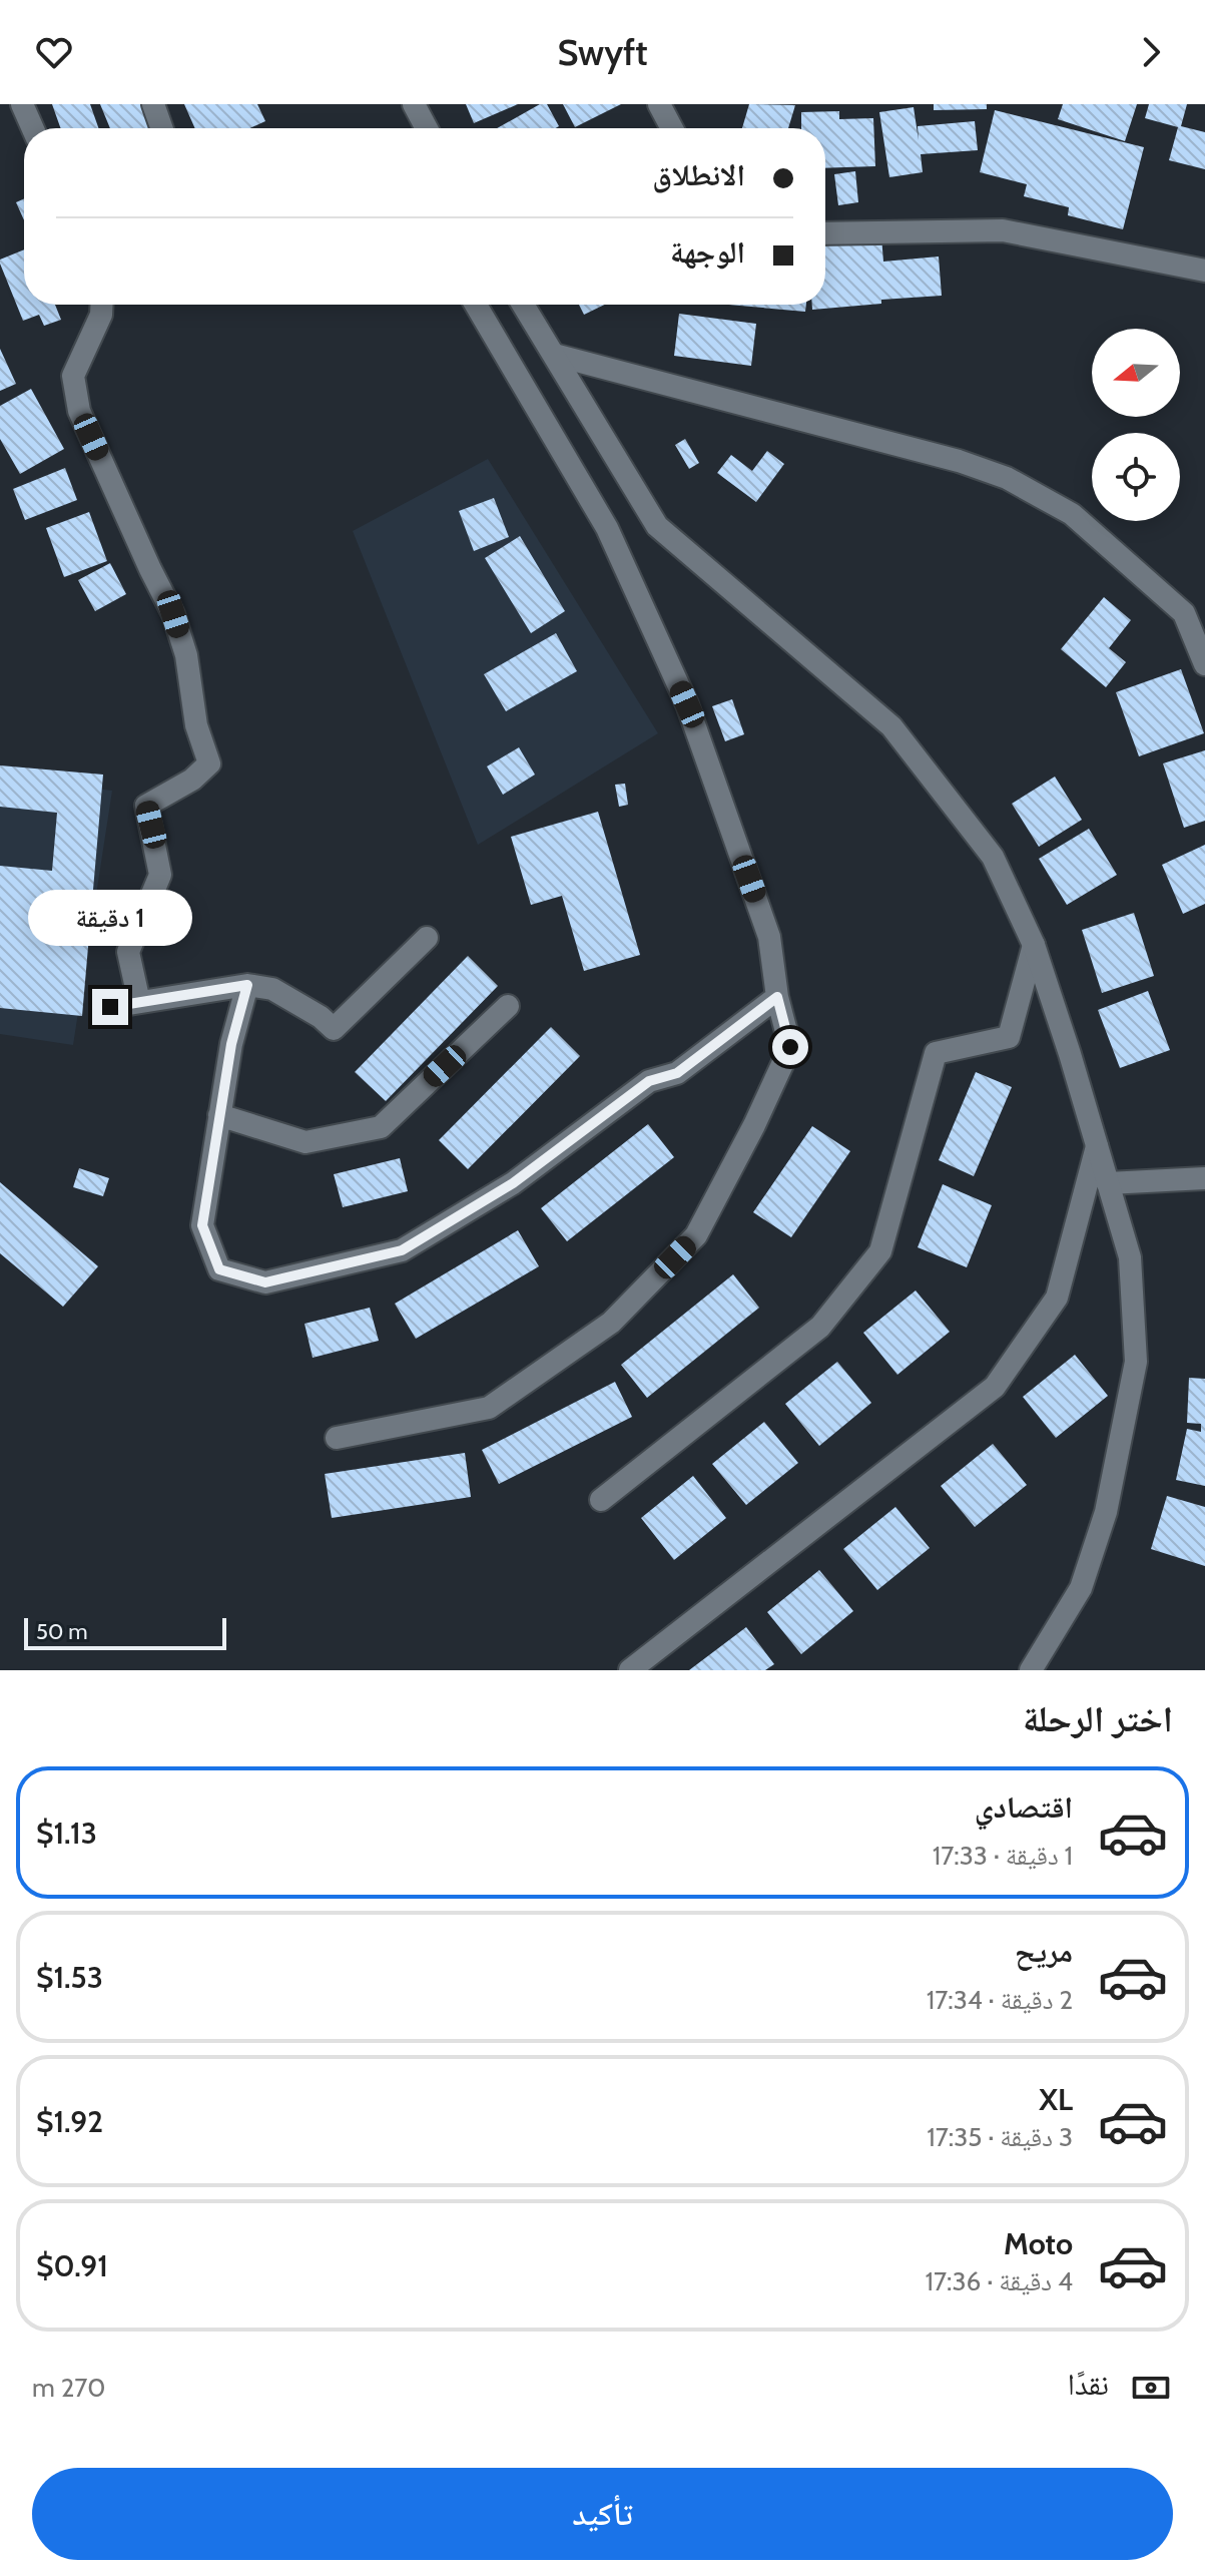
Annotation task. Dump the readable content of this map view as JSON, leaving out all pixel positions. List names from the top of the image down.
{
  "scale_bar": "50 m",
  "north": "left",
  "page": {
    "header": "Swyft",
    "banner": ["الانطلاق", "الوجهة"],
    "bubble": "1 دقيقة",
    "scale": "50 m",
    "heading": "اختر الرحلة",
    "list": [
      {
        "name": "اقتصادي",
        "note": "1 دقيقة · 17:33",
        "value": "$1.13"
      },
      {
        "name": "مريح",
        "note": "2 دقيقة · 17:34",
        "value": "$1.53"
      },
      {
        "name": "XL",
        "note": "3 دقيقة · 17:35",
        "value": "$1.92"
      },
      {
        "name": "Moto",
        "note": "4 دقيقة · 17:36",
        "value": "$0.91"
      }
    ],
    "pay": ["نقدًا", "270 m"],
    "buttons": "تأكيد"
  }
}
